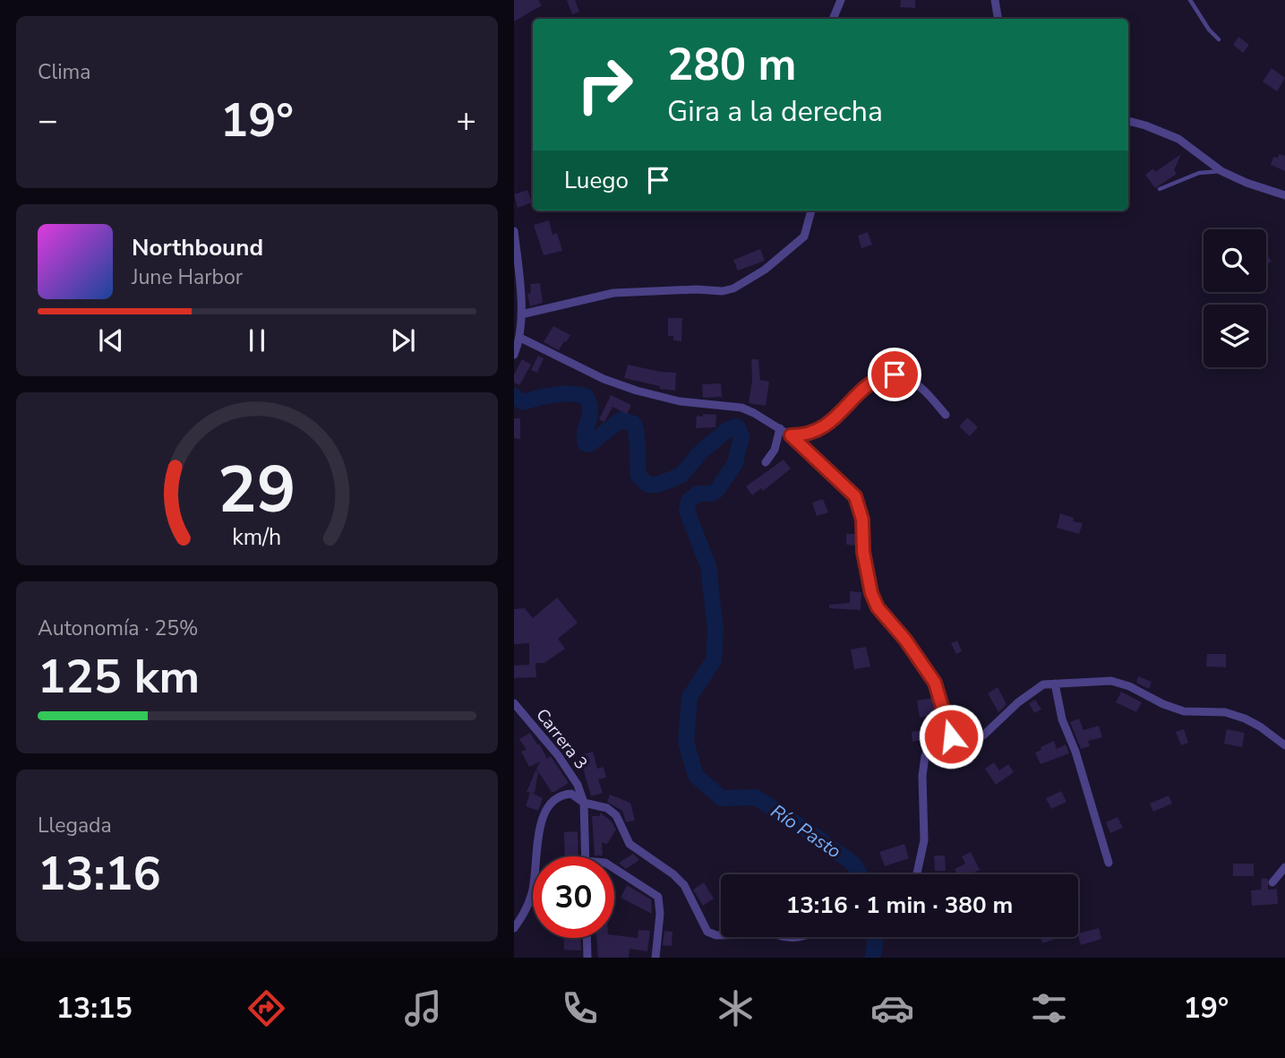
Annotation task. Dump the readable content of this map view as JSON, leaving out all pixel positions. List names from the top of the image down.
{
  "streets": {
    "street": ["Carrera 3"]
  },
  "water": ["Río Pasto"],
  "page": {
    "tile": [
      "Clima",
      ["Autonomía · 25%", "125 km"],
      ["Llegada", "13:16"]
    ],
    "turn": ["280 m", "Gira a la derecha"],
    "heat": ["−", "19°", "+"],
    "then": "Luego",
    "song": ["Northbound", "June Harbor"],
    "limit": "30",
    "trip": "13:16 · 1 min · 380 m",
    "tabs": ["13:15", "19°"],
    "gauge": ["29", "km/h"]
  }
}
